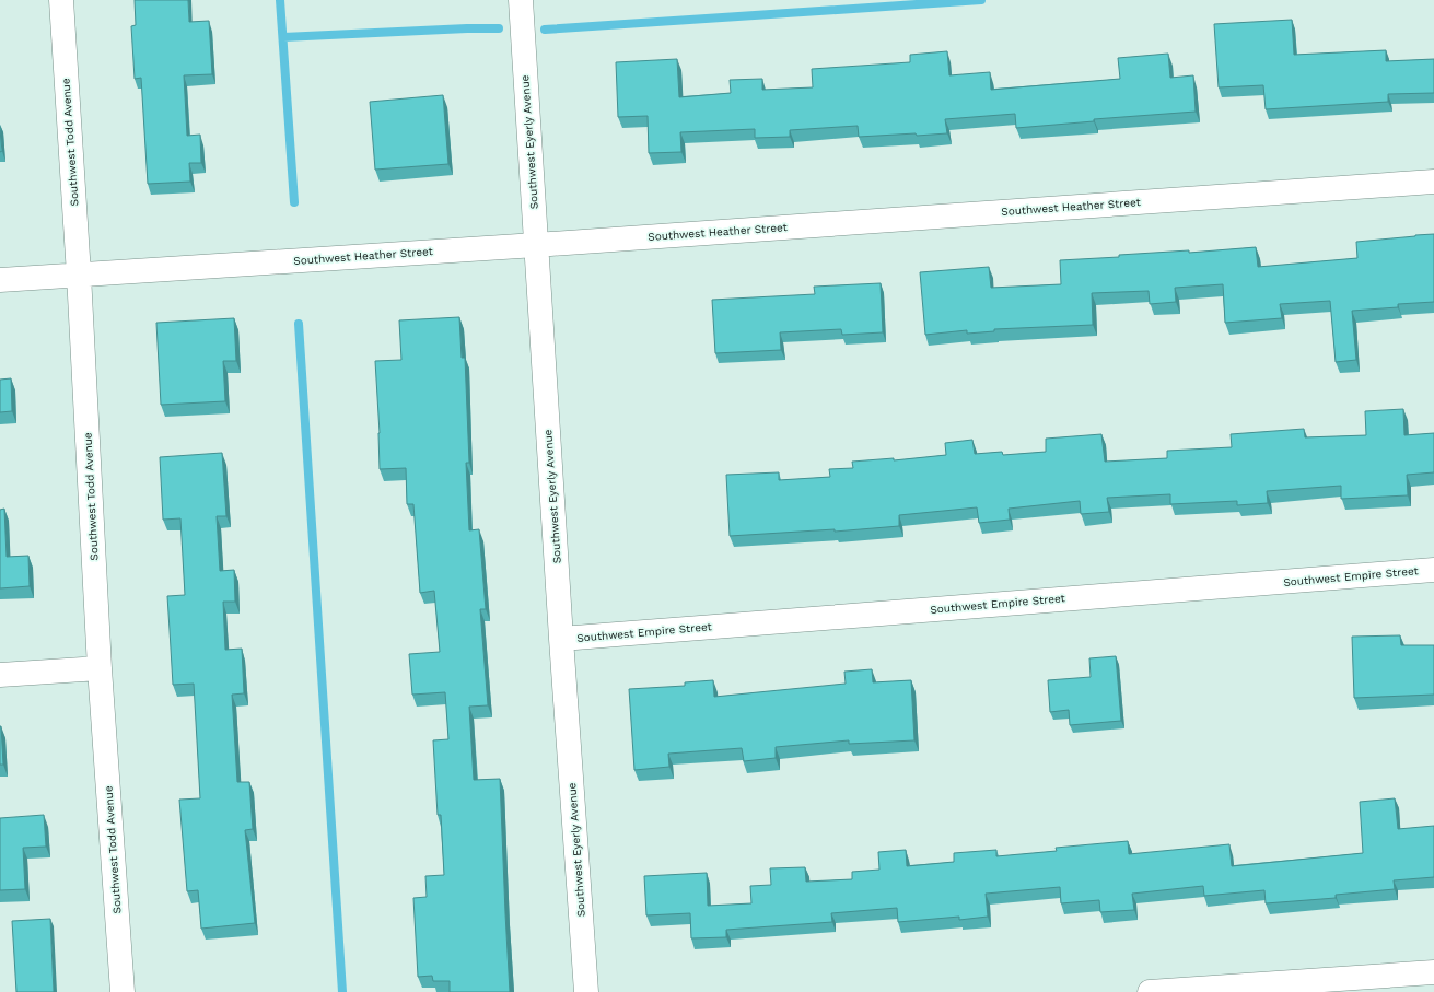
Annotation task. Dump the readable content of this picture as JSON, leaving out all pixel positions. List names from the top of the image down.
{
  "streets": {
    "street": [
      "Southwest Todd Avenue",
      "Southwest Eyerly Avenue",
      "Southwest Heather Street",
      "Southwest Empire Street"
    ]
  },
  "crossings": [
    ["Southwest Todd Avenue", "Southwest Heather Street"],
    ["Southwest Eyerly Avenue", "Southwest Heather Street"],
    ["Southwest Eyerly Avenue", "Southwest Empire Street"]
  ]
}
